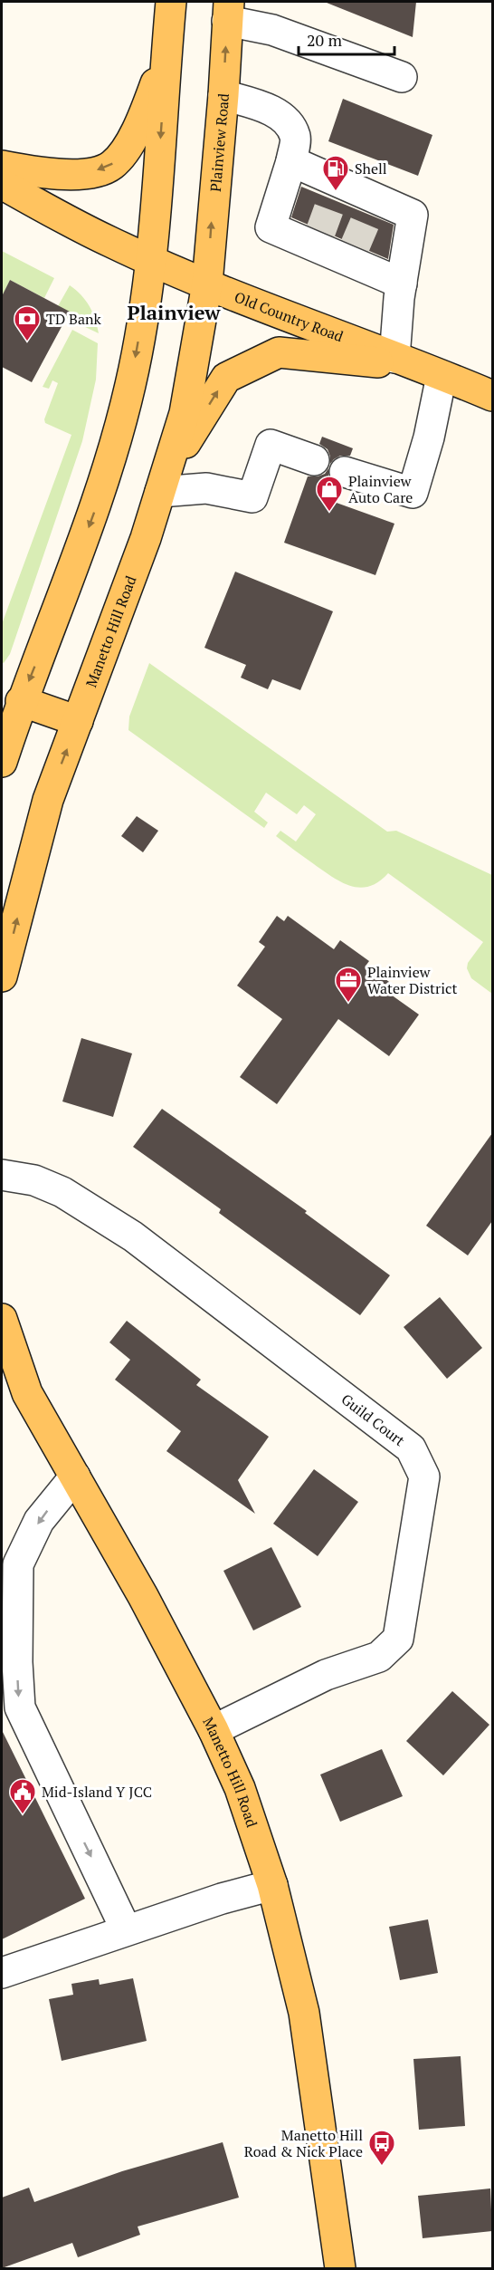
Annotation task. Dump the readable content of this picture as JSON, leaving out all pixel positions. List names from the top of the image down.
{
  "streets": {
    "main road": ["Plainview Road", "Old Country Road", "Manetto Hill Road"],
    "street": ["Guild Court"]
  },
  "crossings": [
    ["Plainview Road", "Old Country Road"],
    ["Plainview Road", "Manetto Hill Road"],
    ["Old Country Road", "Manetto Hill Road"],
    ["Manetto Hill Road", "Guild Court"]
  ],
  "districts": ["Plainview"],
  "places": {
    "fuel station": ["Shell"],
    "bank": ["TD Bank"],
    "shop": ["Plainview Auto Care"],
    "office": ["Plainview Water District"],
    "public building": ["Mid-Island Y JCC"],
    "bus stop": ["Manetto Hill Road & Nick Place"]
  },
  "scale_bar": "20 m"
}
